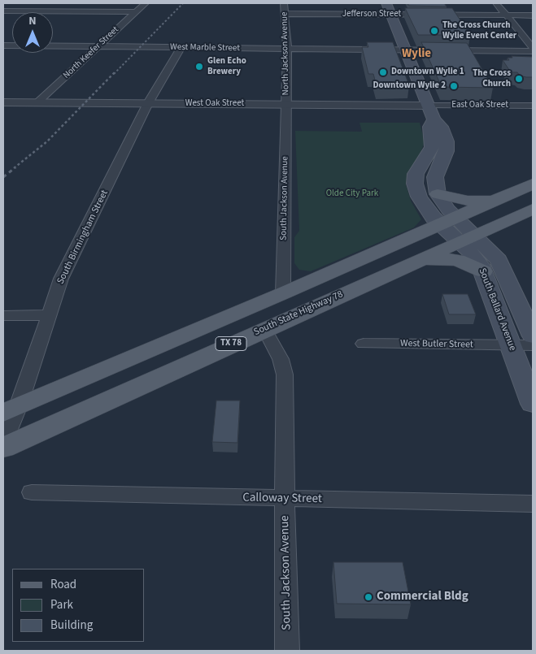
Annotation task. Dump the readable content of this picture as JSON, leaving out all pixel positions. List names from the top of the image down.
{
  "streets": {
    "main road": ["South Ballard Avenue", "South State Highway 78", "TX 78"],
    "street": [
      "Jefferson Street",
      "West Marble Street",
      "North Keefer Street",
      "North Jackson Avenue",
      "West Oak Street",
      "East Oak Street",
      "South Jackson Avenue",
      "South Birmingham Street",
      "West Butler Street",
      "Calloway Street"
    ]
  },
  "crossings": [
    ["Jefferson Street", "North Jackson Avenue"],
    ["West Marble Street", "North Keefer Street"],
    ["West Marble Street", "North Jackson Avenue"],
    ["West Marble Street", "South Birmingham Street"],
    ["North Keefer Street", "West Oak Street"],
    ["North Jackson Avenue", "West Oak Street"],
    ["North Jackson Avenue", "South Jackson Avenue"],
    ["West Oak Street", "East Oak Street"],
    ["West Oak Street", "South Jackson Avenue"],
    ["West Oak Street", "South Birmingham Street"],
    ["South Jackson Avenue", "South State Highway 78"],
    ["South Jackson Avenue", "TX 78"],
    ["South Jackson Avenue", "Calloway Street"],
    ["South Birmingham Street", "TX 78"],
    ["South Ballard Avenue", "South State Highway 78"],
    ["South Ballard Avenue", "TX 78"],
    ["South Ballard Avenue", "West Butler Street"],
    ["South State Highway 78", "TX 78"]
  ],
  "districts": ["Wylie"],
  "parks": ["Olde City Park"],
  "places": [
    "The Cross Church Wylie Event Center",
    "Glen Echo Brewery",
    "Downtown Wylie 1",
    "The Cross Church",
    "Downtown Wylie 2",
    "Commercial Bldg"
  ],
  "legend": ["Road", "Park", "Building"],
  "north": "top"
}
